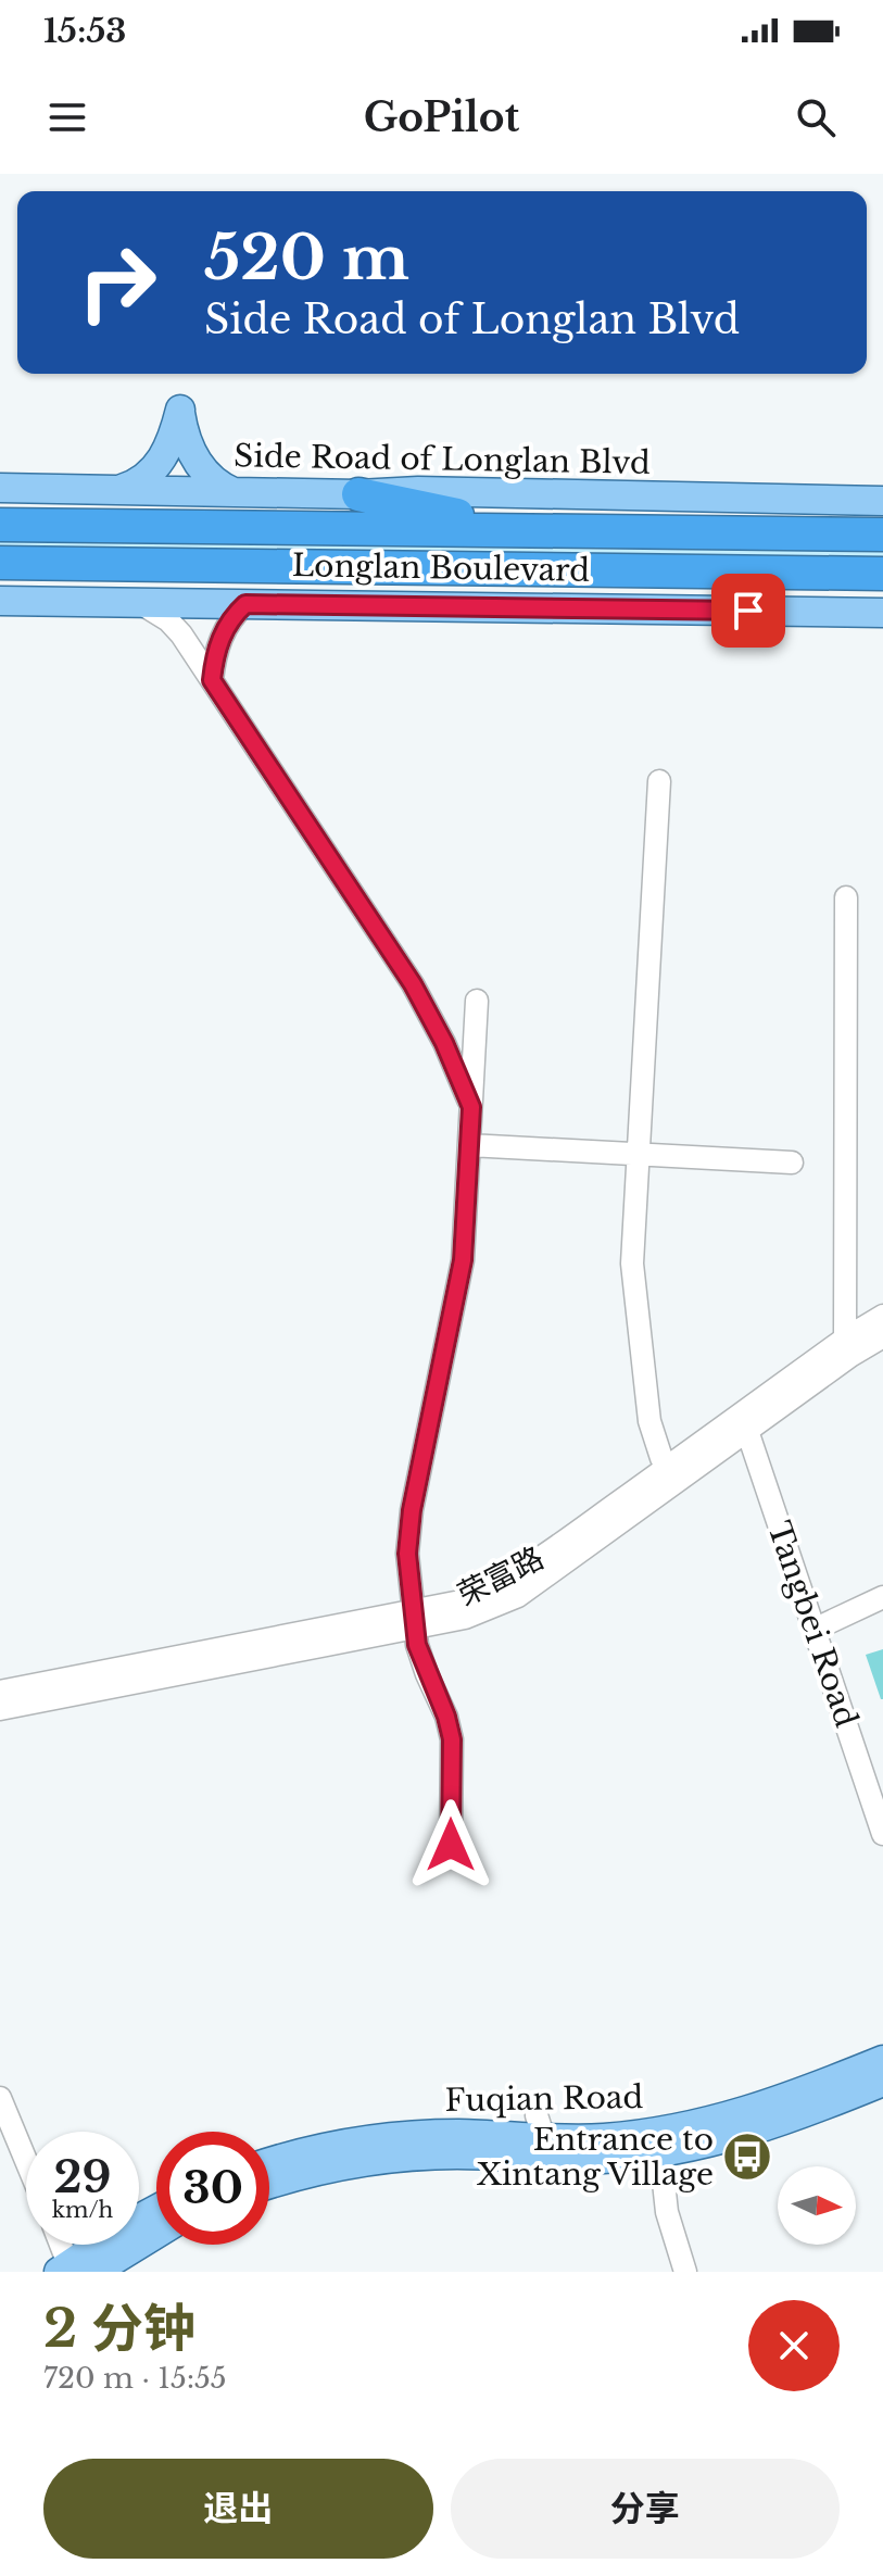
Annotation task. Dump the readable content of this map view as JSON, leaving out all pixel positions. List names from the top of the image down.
{
  "streets": {
    "highway": ["Longlan Boulevard"],
    "main road": ["Side Road of Longlan Blvd", "Fuqian Road"],
    "street": ["荣富路", "Tangbei Road"]
  },
  "crossings": [
    ["荣富路", "Tangbei Road"]
  ],
  "places": {
    "bus stop": ["Entrance to Xintang Village"]
  },
  "north": "right",
  "page": {
    "status": "15:53",
    "header": "GoPilot",
    "turn": ["520 m", "Side Road of Longlan Blvd"],
    "speed": "29 km/h",
    "limit": "30",
    "heading": ["2 分钟", "720 m · 15:55"],
    "buttons": ["退出", "分享"]
  }
}
